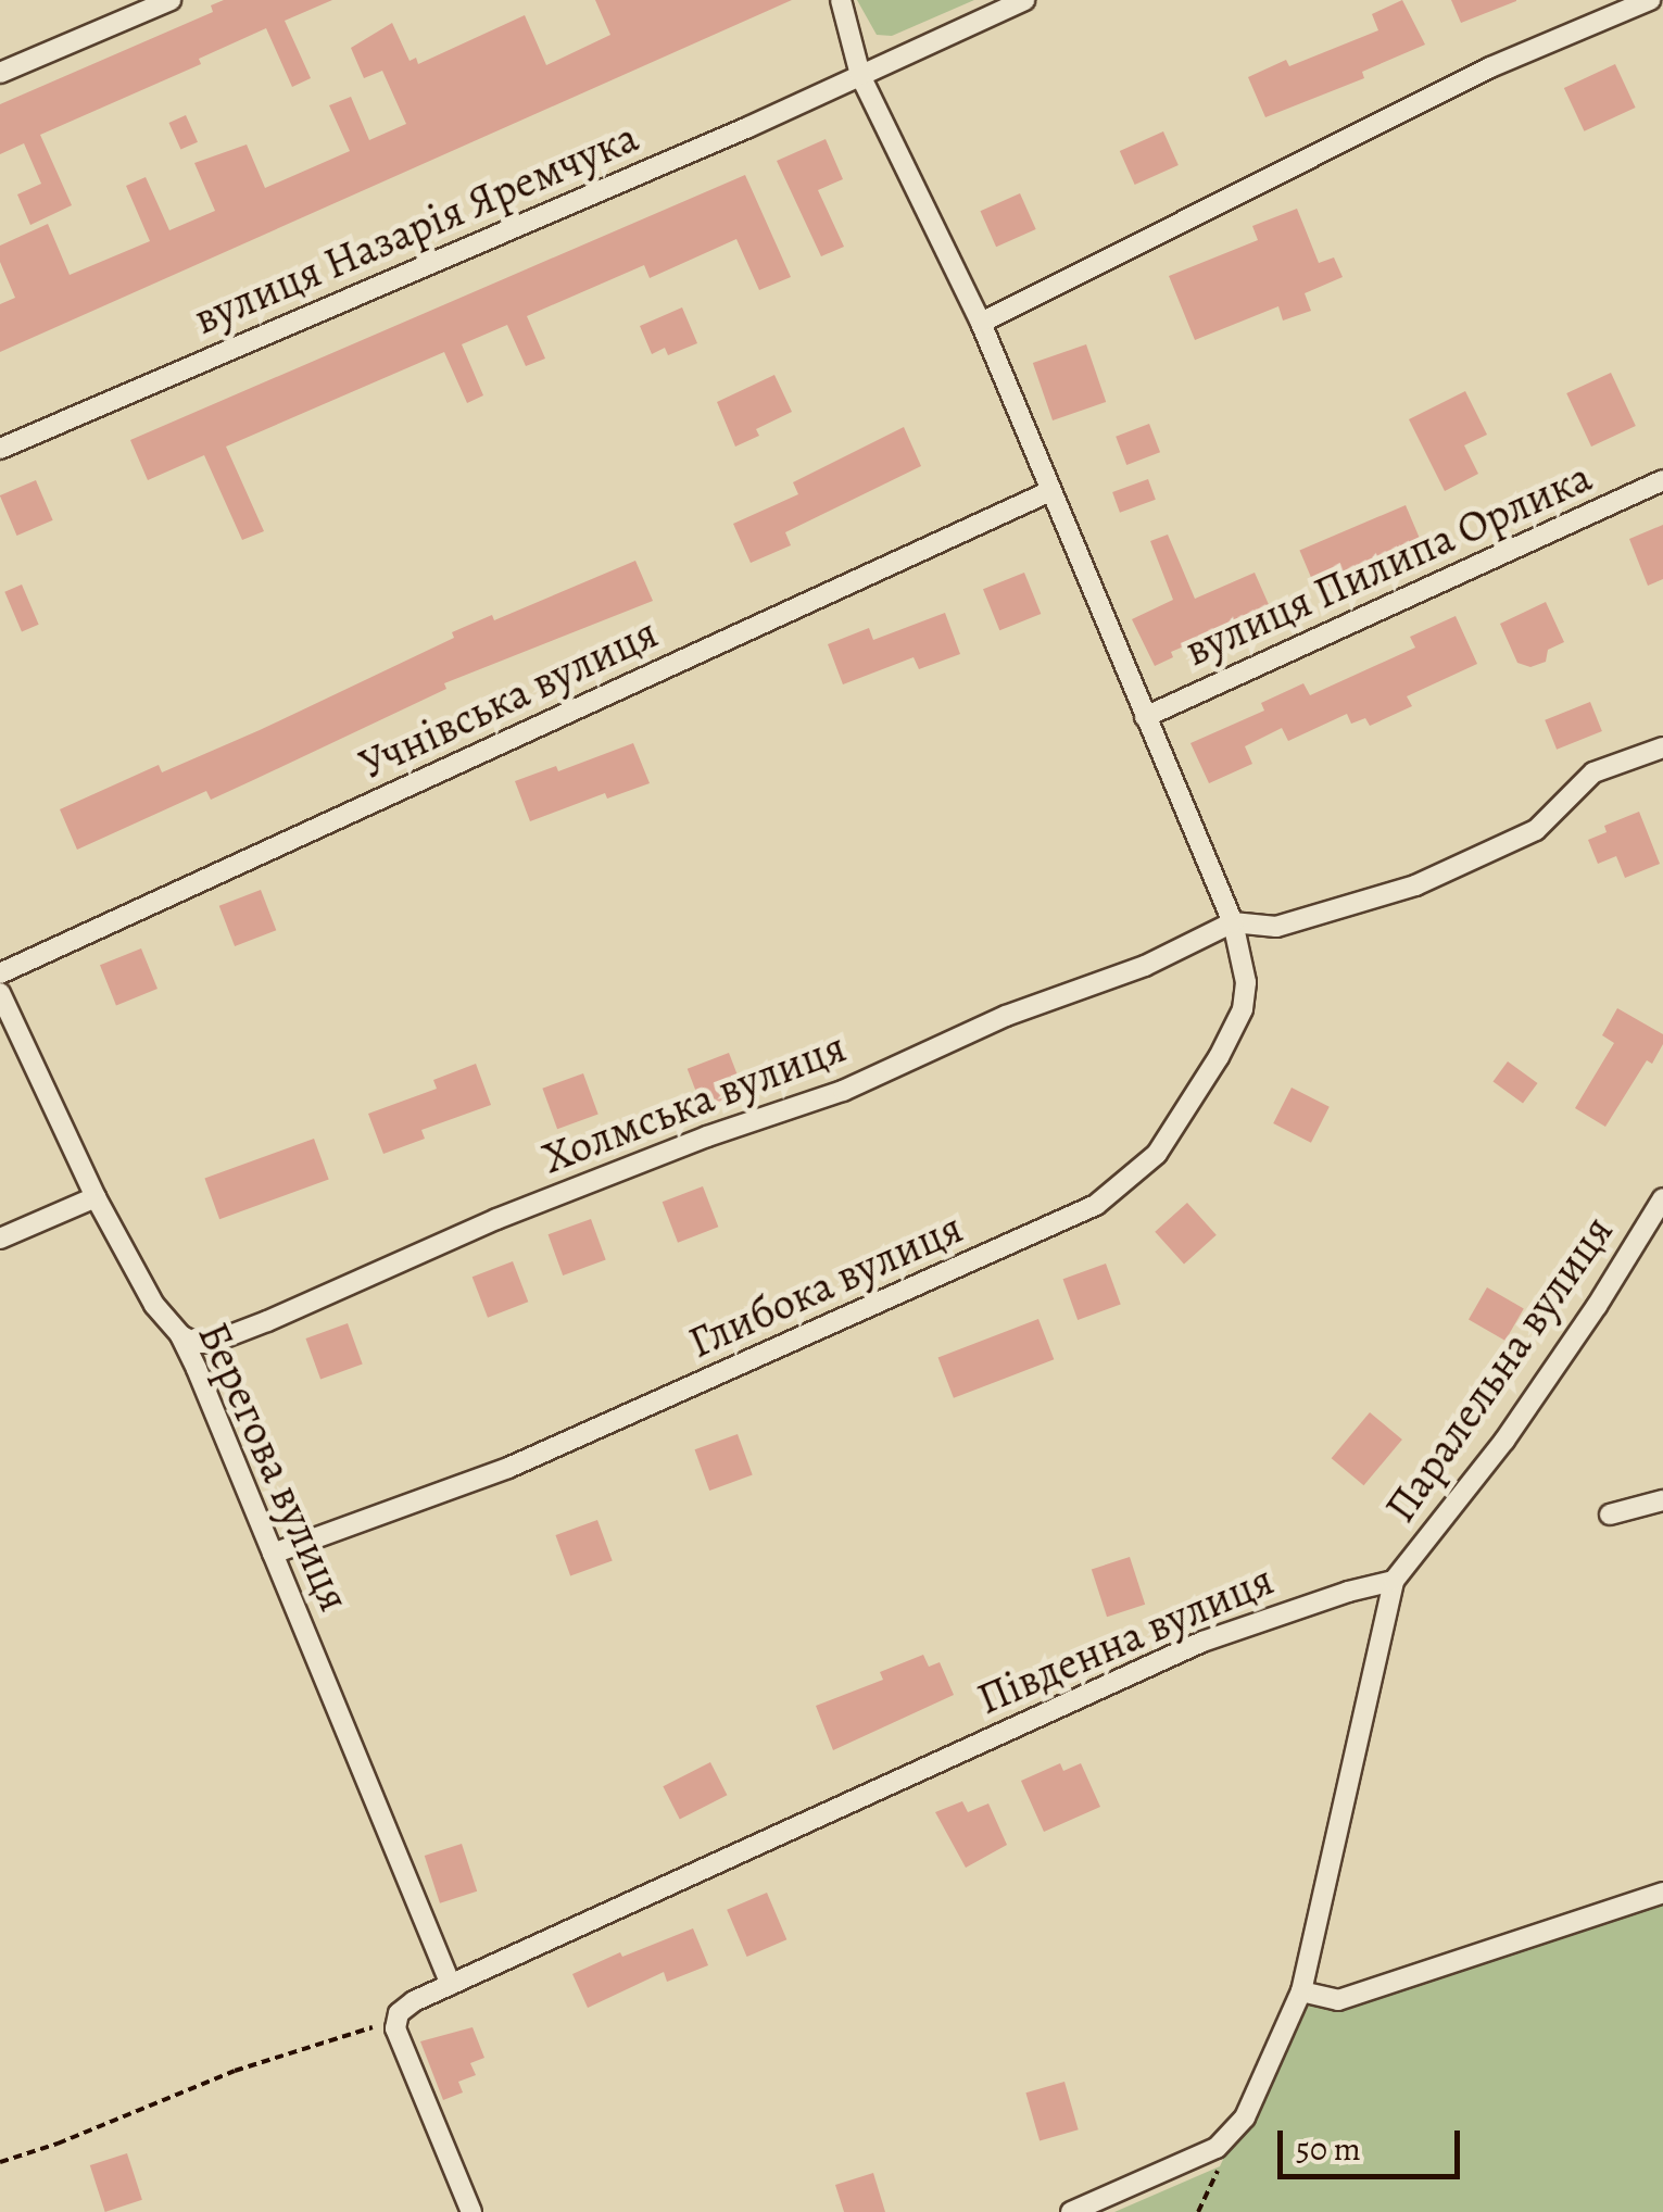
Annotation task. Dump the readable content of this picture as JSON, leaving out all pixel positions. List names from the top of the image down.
{
  "streets": {
    "street": [
      "вулиця Назарія Яремчука",
      "вулиця Пилипа Орлика",
      "Учнівська вулиця",
      "Холмська вулиця",
      "Глибока вулиця",
      "Паралельна вулиця",
      "Берегова вулиця",
      "Південна вулиця"
    ]
  },
  "crossings": [
    ["вулиця Назарія Яремчука", "Глибока вулиця"],
    ["вулиця Пилипа Орлика", "Глибока вулиця"],
    ["Учнівська вулиця", "Глибока вулиця"],
    ["Холмська вулиця", "Глибока вулиця"],
    ["Холмська вулиця", "Берегова вулиця"],
    ["Глибока вулиця", "Берегова вулиця"],
    ["Паралельна вулиця", "Південна вулиця"],
    ["Берегова вулиця", "Південна вулиця"]
  ],
  "scale_bar": "50 m"
}
